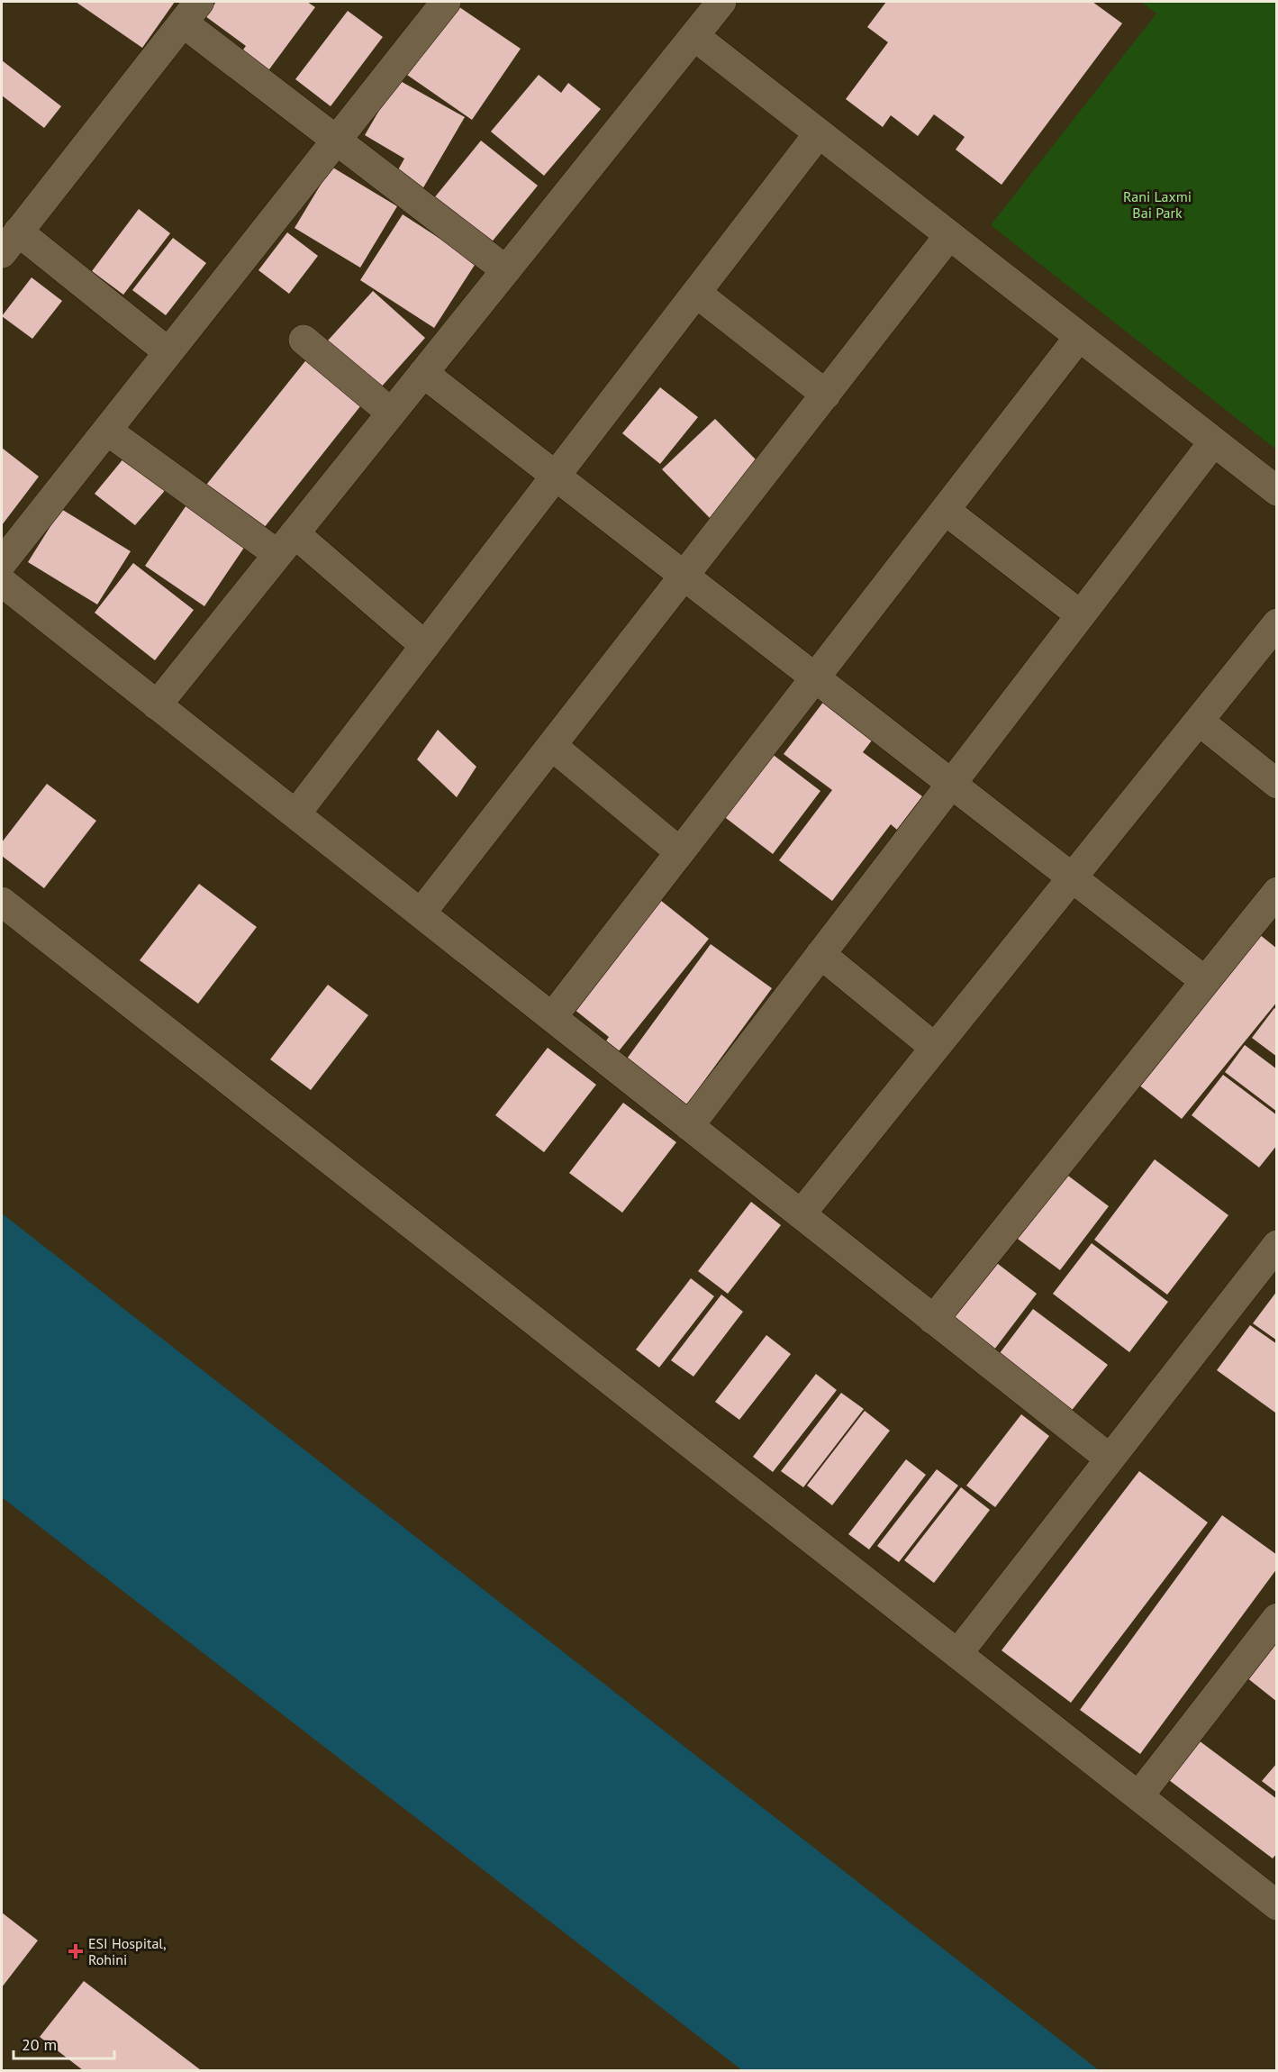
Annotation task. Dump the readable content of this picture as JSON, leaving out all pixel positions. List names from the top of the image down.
{
  "parks": ["Rani Laxmi Bai Park"],
  "places": {
    "health": ["ESI Hospital, Rohini"]
  },
  "scale_bar": "20 m"
}
